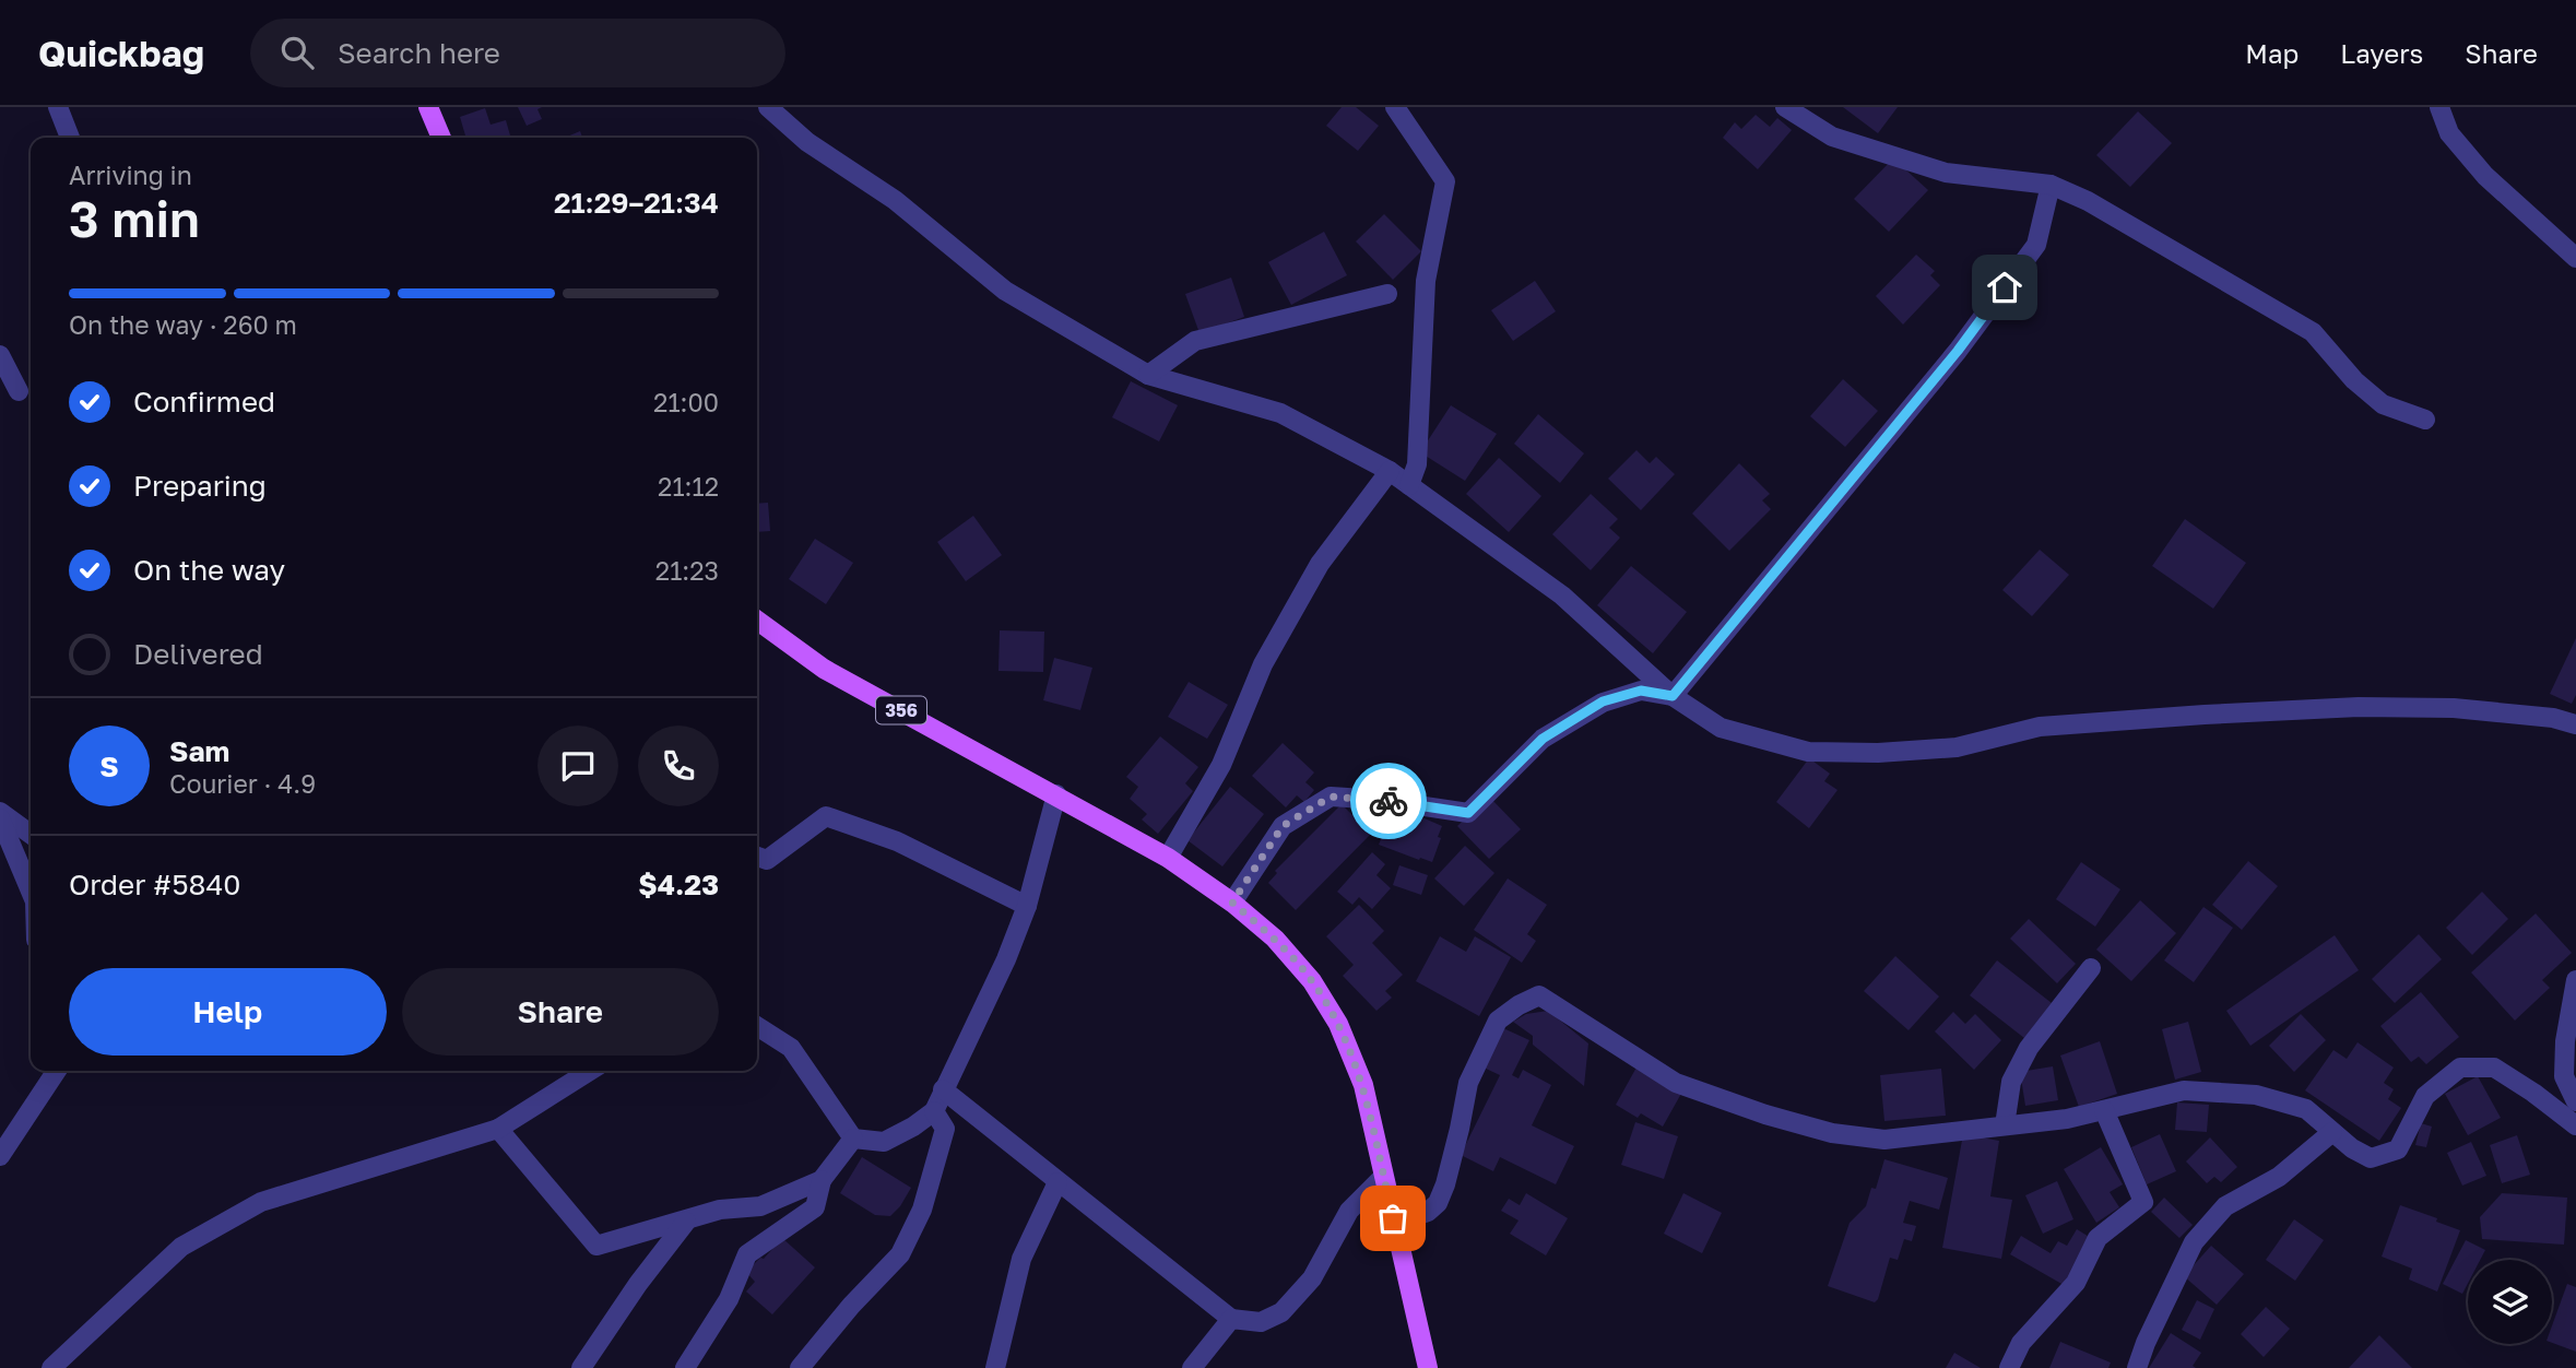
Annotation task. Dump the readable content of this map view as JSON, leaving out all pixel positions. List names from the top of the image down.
{
  "streets": {
    "main road": ["356"]
  },
  "page": {
    "header": "Quickbag",
    "search": "Search here",
    "nav": ["Map", "Layers", "Share"],
    "heading": ["3 min", "Arriving in", "21:29–21:34"],
    "panel": [
      "Sam",
      "Courier · 4.9",
      "Order #5840",
      "$4.23"
    ],
    "bar": "On the way · 260 m",
    "list": [
      ["Confirmed", "21:00"],
      ["Preparing", "21:12"],
      ["On the way", "21:23"],
      "Delivered"
    ],
    "round": "S",
    "buttons": ["Help", "Share"]
  }
}
